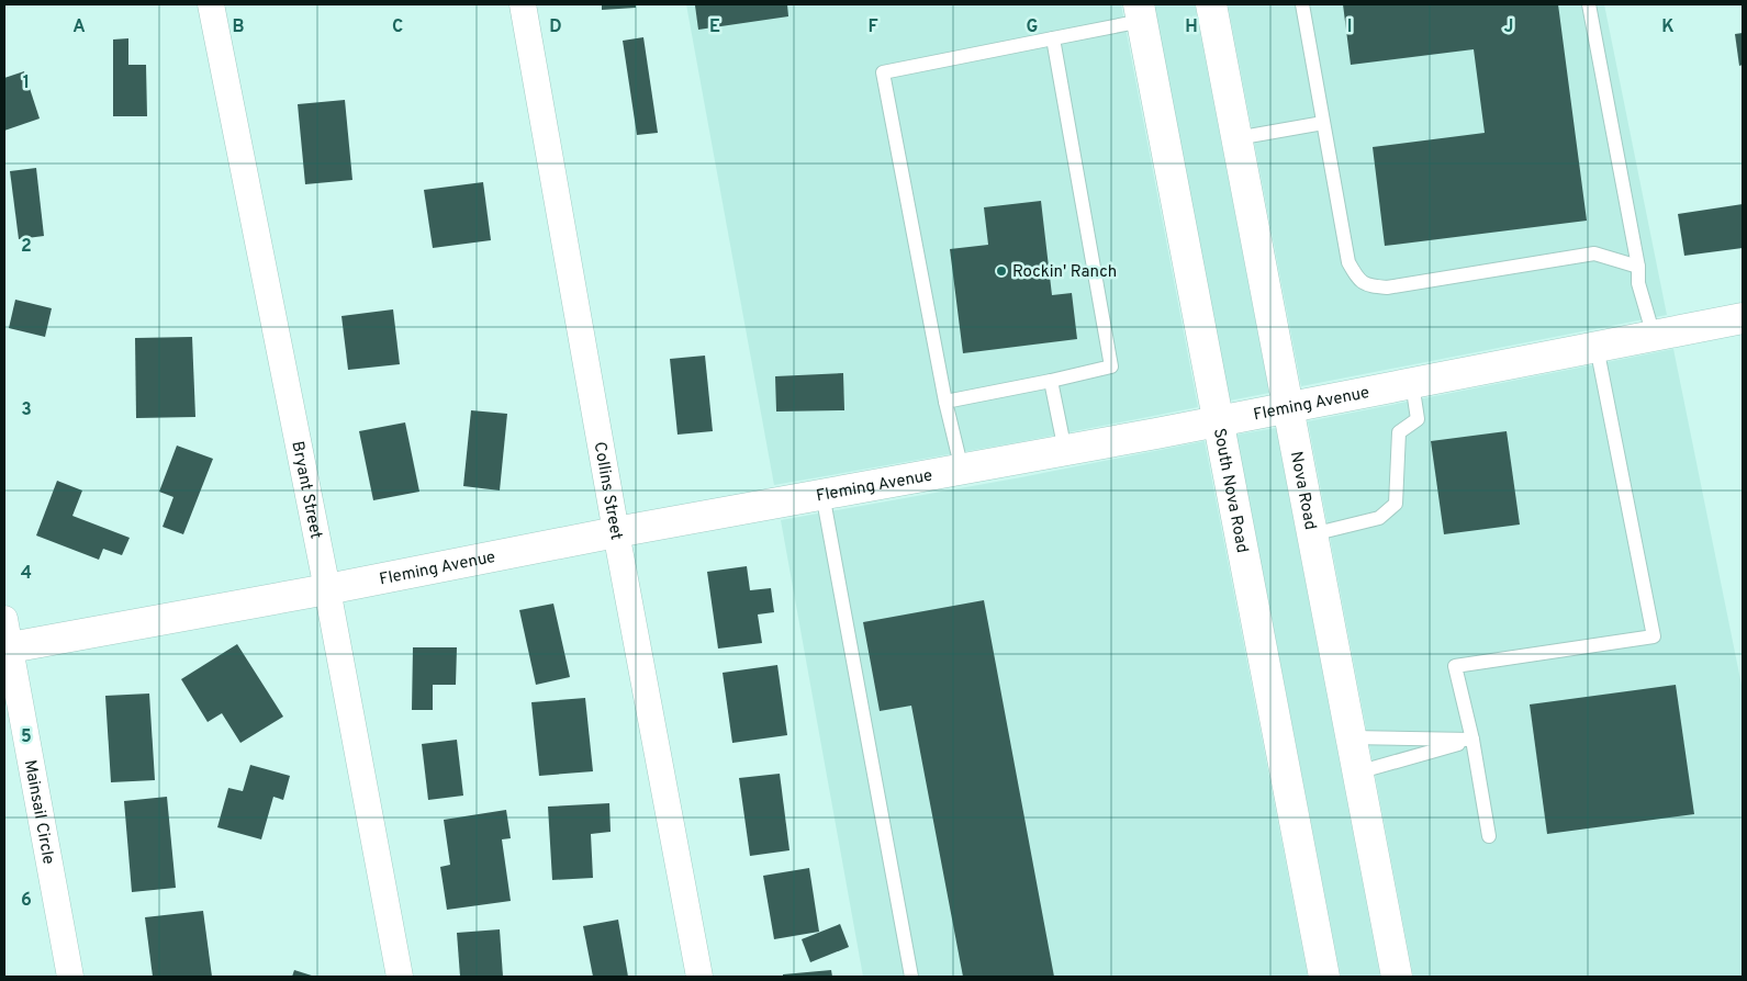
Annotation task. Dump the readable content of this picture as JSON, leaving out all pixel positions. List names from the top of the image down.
{
  "streets": {
    "main road": ["Fleming Avenue", "South Nova Road", "Nova Road"],
    "street": ["Bryant Street", "Collins Street", "Mainsail Circle"]
  },
  "crossings": [
    ["Fleming Avenue", "Bryant Street"],
    ["Fleming Avenue", "Collins Street"],
    ["Fleming Avenue", "South Nova Road"],
    ["Fleming Avenue", "Nova Road"],
    ["Fleming Avenue", "Mainsail Circle"]
  ],
  "places": ["Rockin' Ranch"],
  "grid": {
    "columns": [
      "A",
      "B",
      "C",
      "D",
      "E",
      "F",
      "G",
      "H",
      "I",
      "J",
      "K"
    ],
    "rows": [
      "1",
      "2",
      "3",
      "4",
      "5",
      "6"
    ]
  }
}
